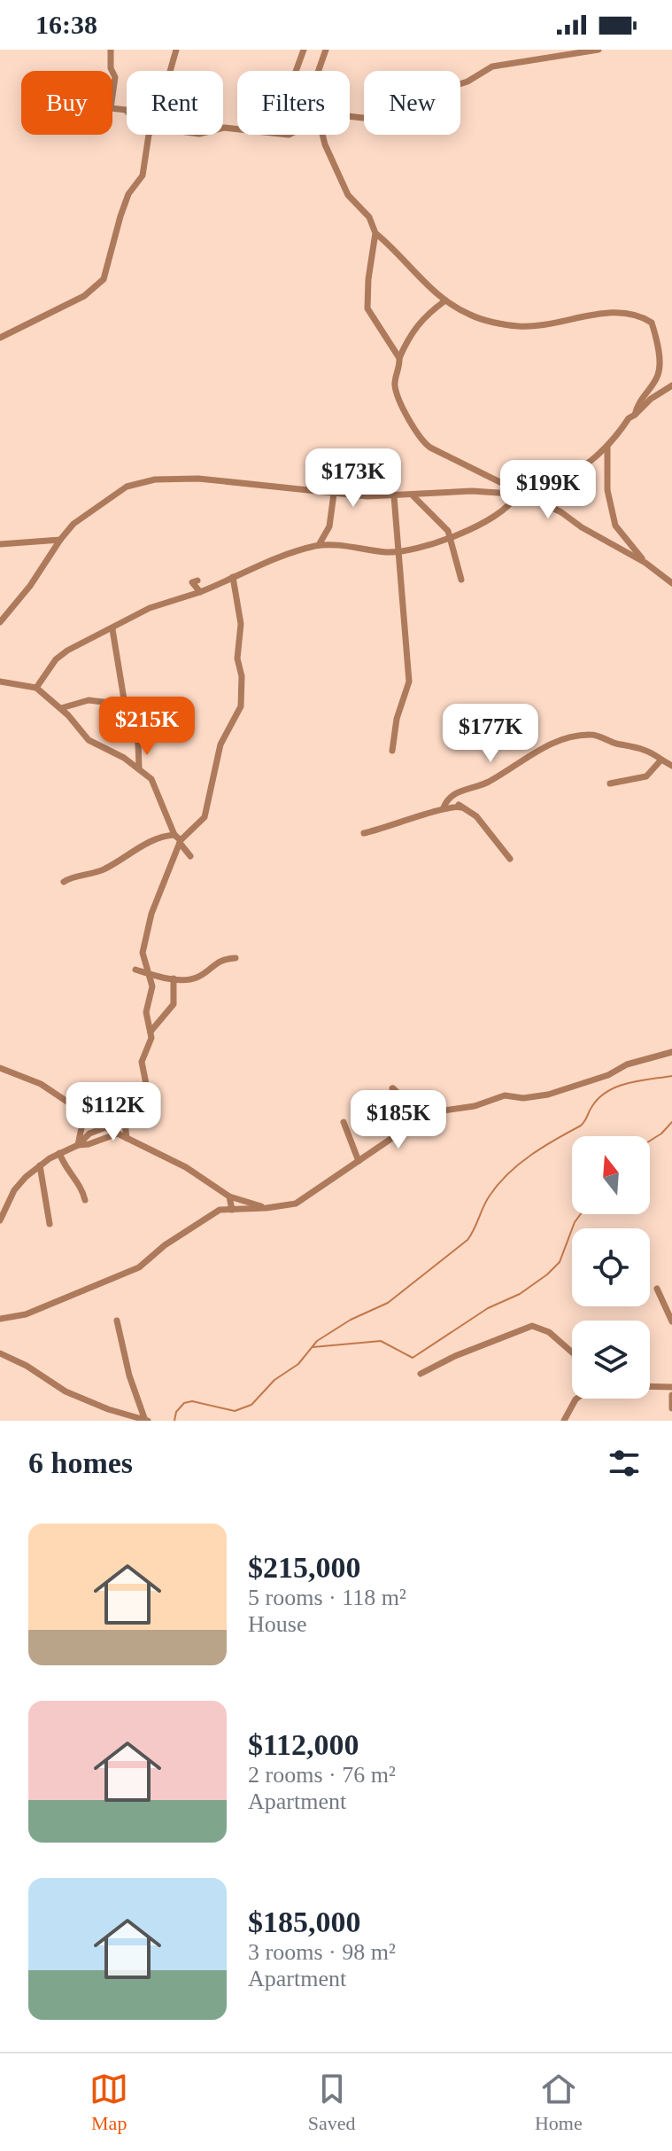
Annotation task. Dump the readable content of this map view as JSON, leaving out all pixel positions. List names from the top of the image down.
{
  "north": "top",
  "page": {
    "status": "16:38",
    "chip": [
      "Buy",
      "Rent",
      "Filters",
      "New"
    ],
    "price": [
      "$173K",
      "$199K",
      "$215K",
      "$177K",
      "$112K",
      "$185K"
    ],
    "heading": "6 homes",
    "list": [
      {
        "name": "$215,000",
        "note": "5 rooms · 118 m² · House"
      },
      {
        "name": "$112,000",
        "note": "2 rooms · 76 m² · Apartment"
      },
      {
        "name": "$185,000",
        "note": "3 rooms · 98 m² · Apartment"
      }
    ],
    "tabs": ["Map", "Saved", "Home"]
  }
}
